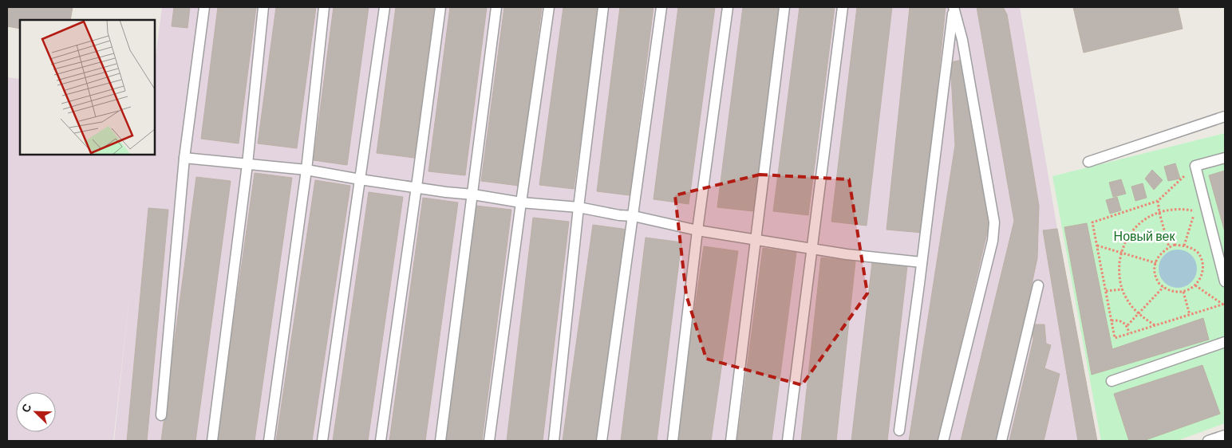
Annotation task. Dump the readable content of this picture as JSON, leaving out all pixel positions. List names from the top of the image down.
{
  "parks": ["Новый век"],
  "north": "top left"
}
